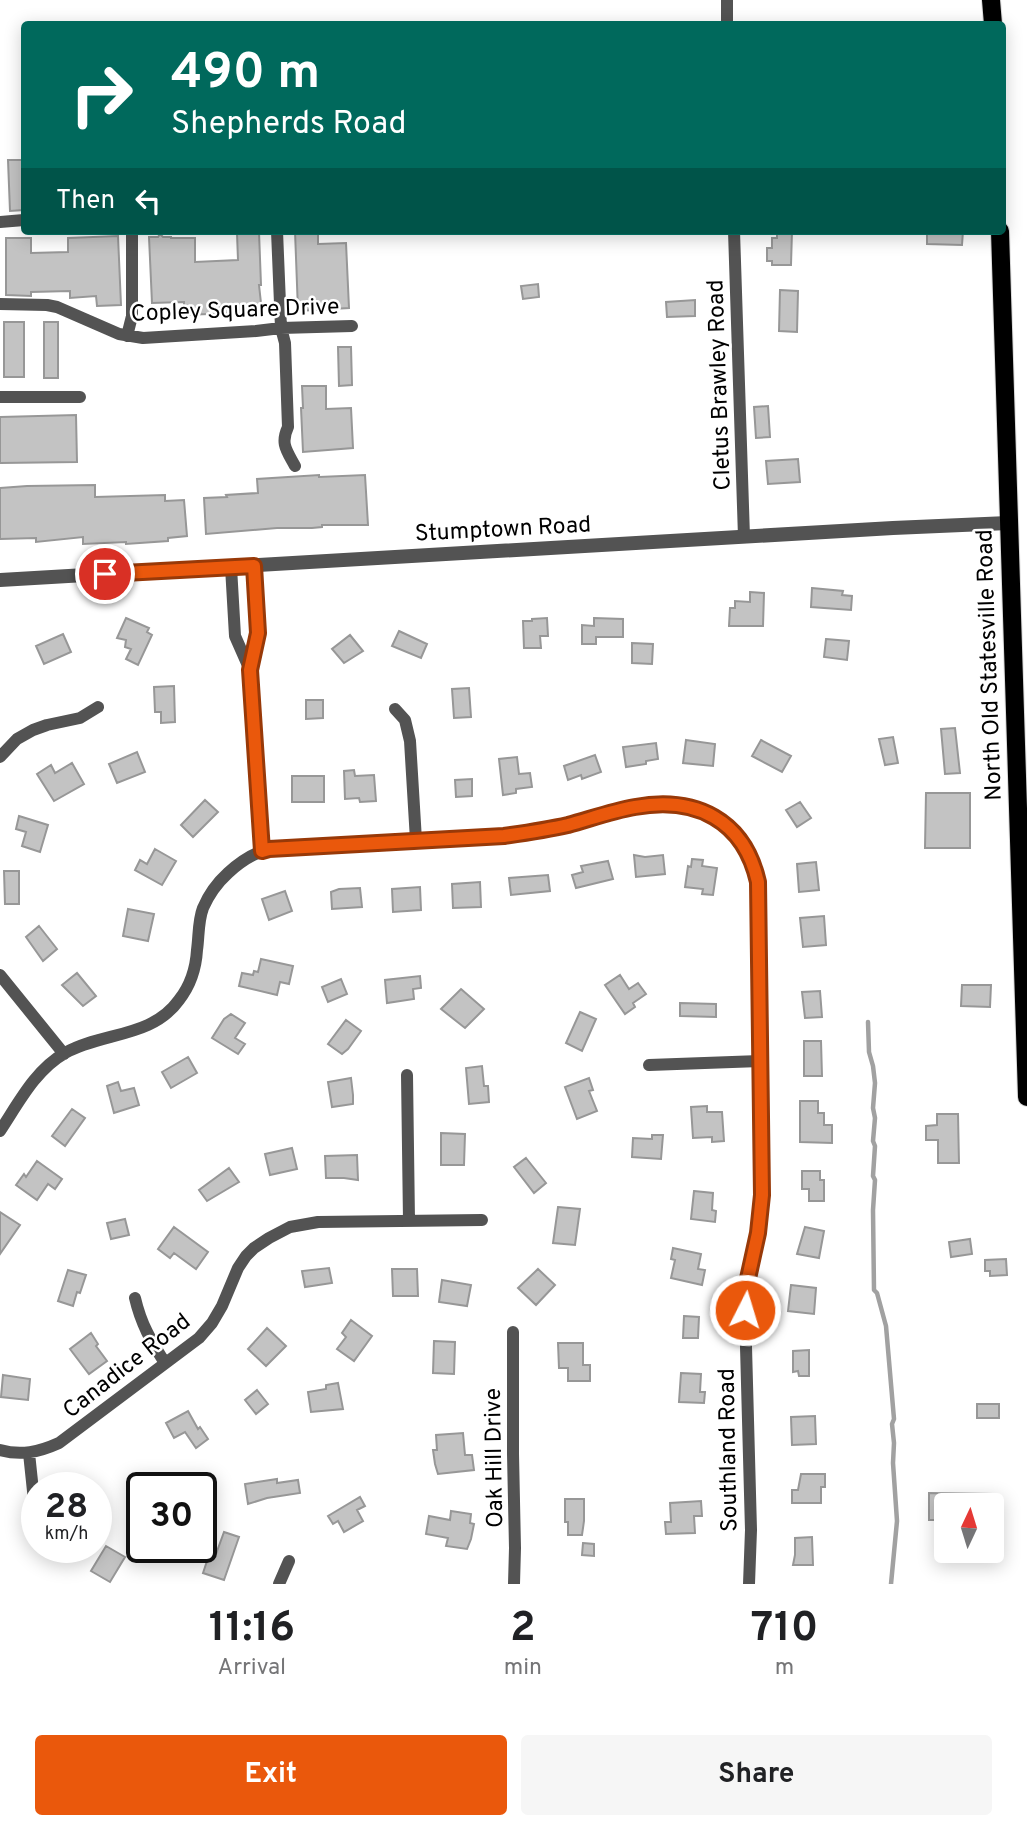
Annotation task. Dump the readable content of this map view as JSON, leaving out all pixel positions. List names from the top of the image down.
{
  "streets": {
    "main road": ["North Old Statesville Road"],
    "street": [
      "Copley Square Drive",
      "Cletus Brawley Road",
      "Stumptown Road",
      "Canadice Road",
      "Southland Road",
      "Oak Hill Drive"
    ]
  },
  "crossings": [
    ["Cletus Brawley Road", "Stumptown Road"],
    ["Stumptown Road", "North Old Statesville Road"]
  ],
  "north": "top",
  "page": {
    "turn": ["490 m", "Shepherds Road"],
    "then": "Then",
    "speed": "28 km/h",
    "limit": "30",
    "eta": [
      "11:16",
      "Arrival",
      "2",
      "min",
      "710",
      "m"
    ],
    "buttons": ["Exit", "Share"]
  }
}
